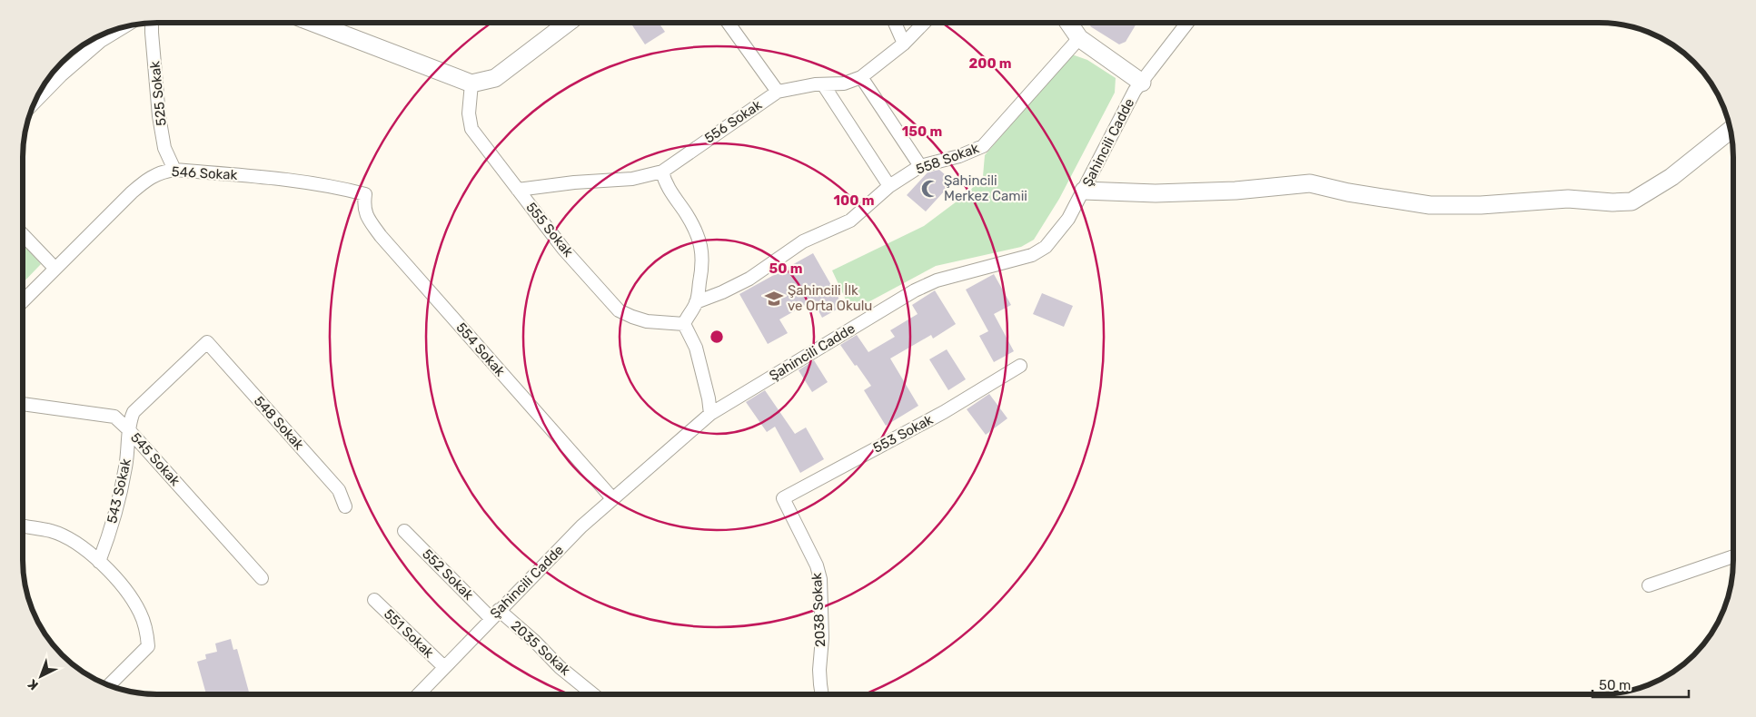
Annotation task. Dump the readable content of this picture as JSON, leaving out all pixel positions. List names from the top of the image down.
{
  "streets": {
    "street": [
      "525 Sokak",
      "556 Sokak",
      "Şahincili Cadde",
      "558 Sokak",
      "546 Sokak",
      "555 Sokak",
      "554 Sokak",
      "548 Sokak",
      "553 Sokak",
      "545 Sokak",
      "543 Sokak",
      "552 Sokak",
      "2038 Sokak",
      "551 Sokak",
      "2035 Sokak"
    ]
  },
  "crossings": [
    ["525 Sokak", "546 Sokak"],
    ["556 Sokak", "555 Sokak"],
    ["Şahincili Cadde", "554 Sokak"],
    ["Şahincili Cadde", "552 Sokak"],
    ["Şahincili Cadde", "551 Sokak"],
    ["Şahincili Cadde", "2035 Sokak"],
    ["546 Sokak", "554 Sokak"],
    ["548 Sokak", "543 Sokak"],
    ["553 Sokak", "2038 Sokak"],
    ["545 Sokak", "543 Sokak"],
    ["552 Sokak", "2035 Sokak"]
  ],
  "places": {
    "mosque": ["Şahincili Merkez Camii"],
    "school or university": ["Şahincili İlk ve Orta Okulu"]
  },
  "scale_bar": "50 m",
  "north": "bottom left",
  "rings": [
    "200 m",
    "150 m",
    "100 m",
    "50 m"
  ]
}
